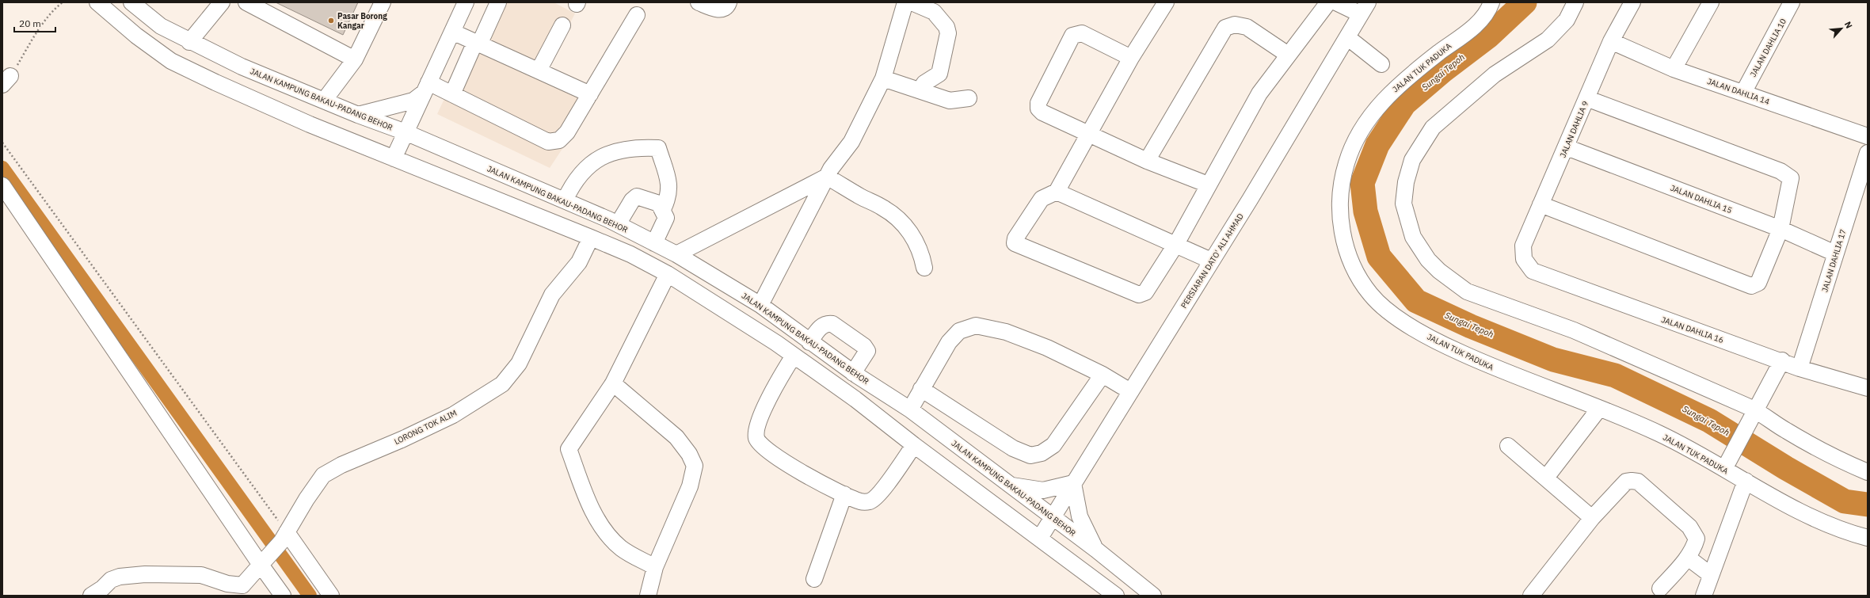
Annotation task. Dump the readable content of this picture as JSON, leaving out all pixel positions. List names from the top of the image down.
{
  "streets": {
    "street": [
      "JALAN DAHLIA 10",
      "JALAN TUK PADUKA",
      "JALAN DAHLIA 14",
      "JALAN KAMPUNG BAKAU-PADANG BEHOR",
      "JALAN DAHLIA 9",
      "JALAN DAHLIA 15",
      "PERSIARAN DATO' ALI AHMAD",
      "JALAN DAHLIA 17",
      "JALAN DAHLIA 16",
      "LORONG TOK ALIM"
    ]
  },
  "crossings": [
    ["JALAN DAHLIA 10", "JALAN DAHLIA 14"],
    ["JALAN DAHLIA 14", "JALAN DAHLIA 9"],
    ["JALAN KAMPUNG BAKAU-PADANG BEHOR", "PERSIARAN DATO' ALI AHMAD"],
    ["JALAN DAHLIA 9", "JALAN DAHLIA 15"],
    ["JALAN DAHLIA 9", "JALAN DAHLIA 16"],
    ["JALAN DAHLIA 15", "JALAN DAHLIA 17"],
    ["JALAN DAHLIA 17", "JALAN DAHLIA 16"]
  ],
  "water": ["Sungai Tepoh"],
  "places": ["Pasar Borong Kangar"],
  "scale_bar": "20 m",
  "north": "top right"
}
